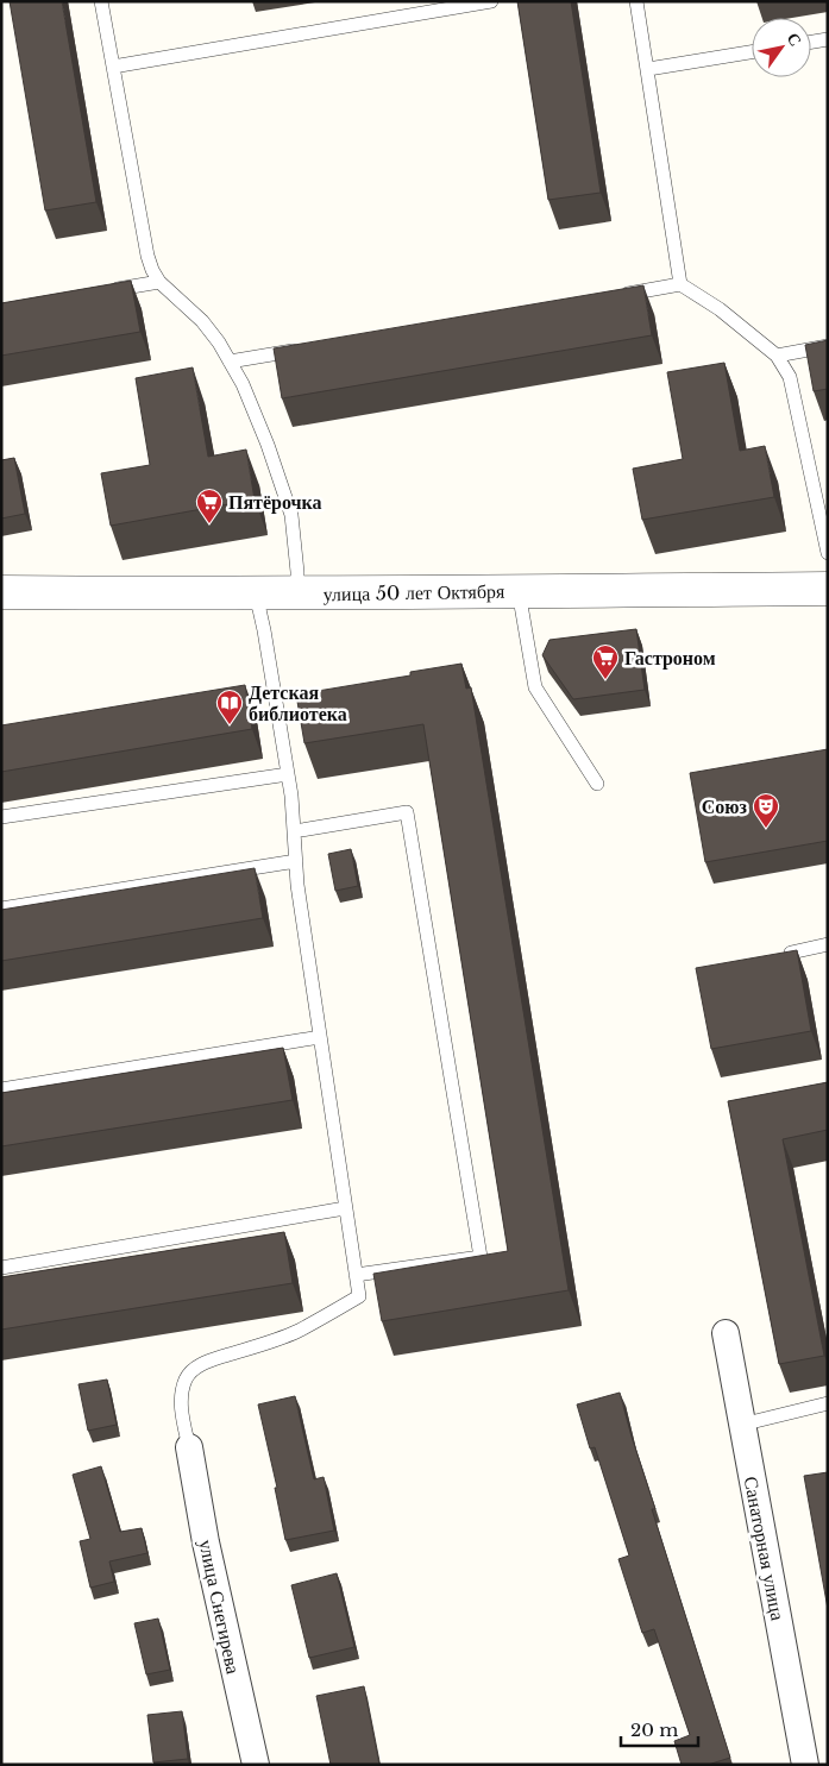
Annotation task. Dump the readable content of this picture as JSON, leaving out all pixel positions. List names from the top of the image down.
{
  "streets": {
    "street": ["улица 50 лет Октября", "Санаторная улица", "улица Снегирева"]
  },
  "places": {
    "supermarket": ["Пятёрочка", "Гастроном"],
    "library": ["Детская библиотека"],
    "theatre": ["Союз"]
  },
  "scale_bar": "20 m",
  "north": "top right"
}
